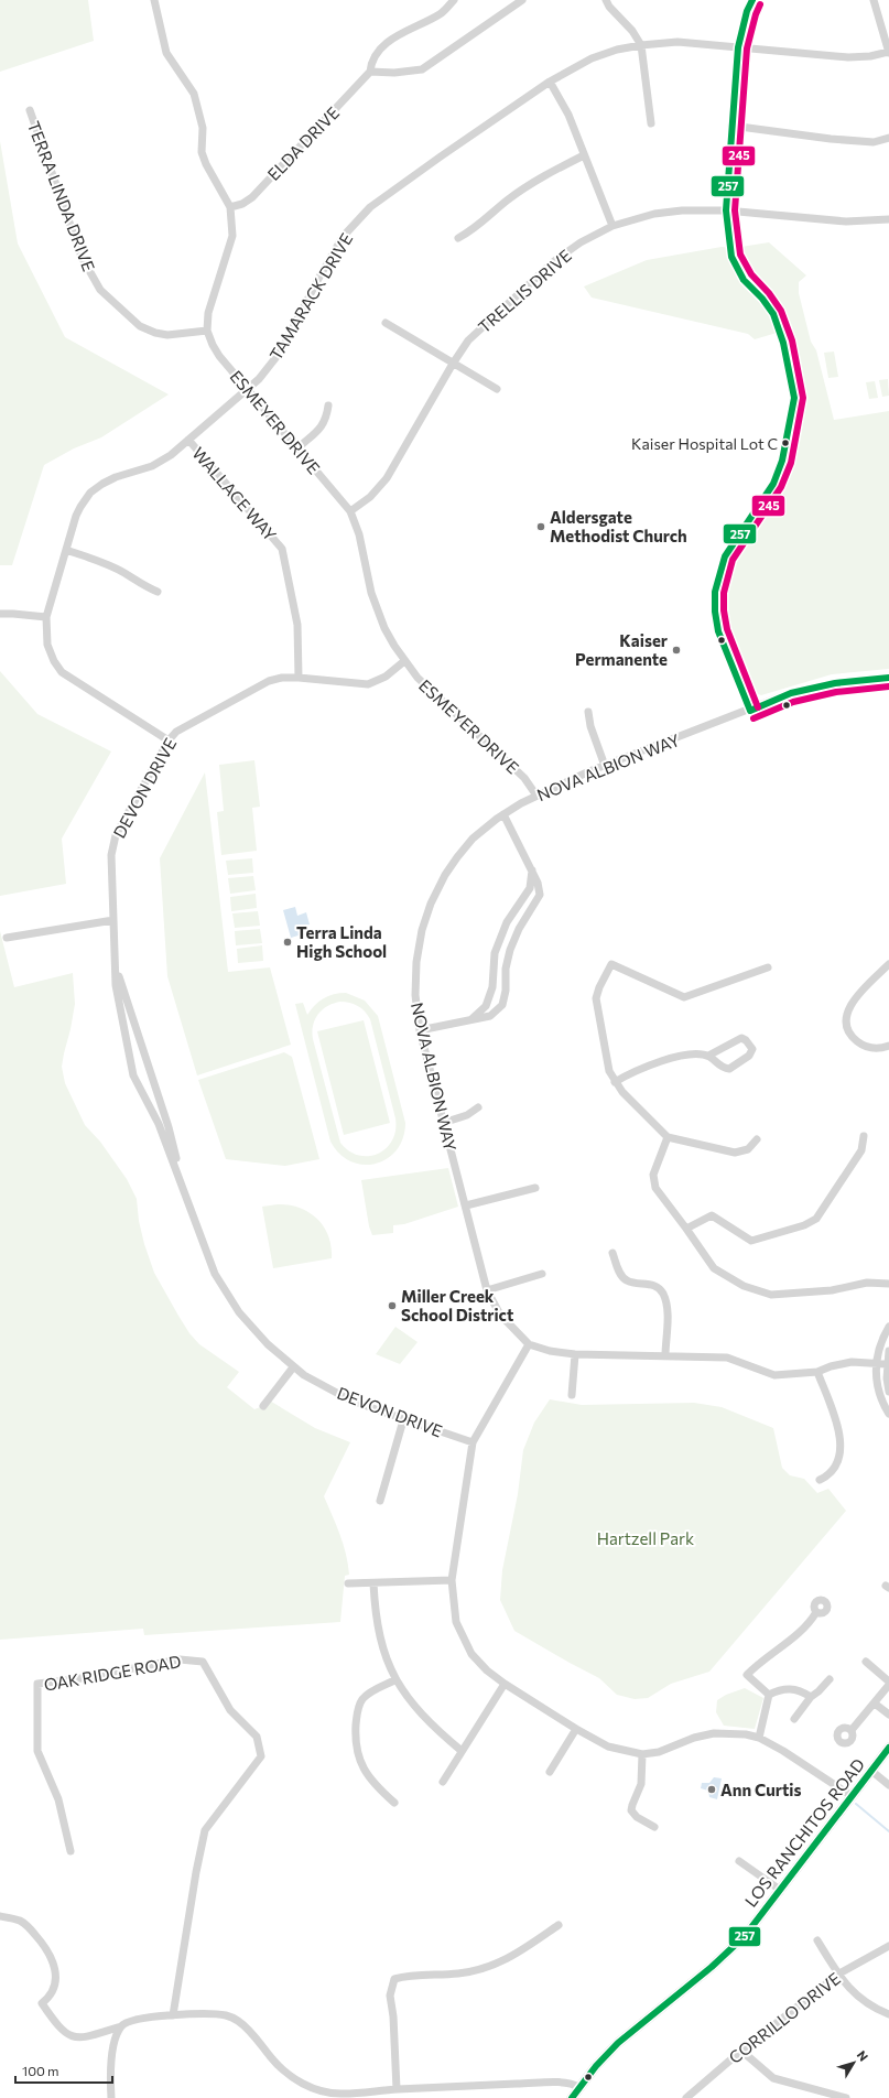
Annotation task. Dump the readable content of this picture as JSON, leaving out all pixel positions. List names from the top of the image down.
{
  "streets": {
    "main road": ["LOS RANCHITOS ROAD"],
    "street": [
      "ELDA DRIVE",
      "TERRA LINDA DRIVE",
      "TRELLIS DRIVE",
      "TAMARACK DRIVE",
      "ESMEYER DRIVE",
      "WALLACE WAY",
      "NOVA ALBION WAY",
      "DEVON DRIVE",
      "OAK RIDGE ROAD",
      "CORRILLO DRIVE"
    ]
  },
  "crossings": [
    ["TERRA LINDA DRIVE", "ESMEYER DRIVE"],
    ["TRELLIS DRIVE", "ESMEYER DRIVE"],
    ["TAMARACK DRIVE", "ESMEYER DRIVE"],
    ["TAMARACK DRIVE", "WALLACE WAY"],
    ["TAMARACK DRIVE", "DEVON DRIVE"],
    ["ESMEYER DRIVE", "NOVA ALBION WAY"],
    ["ESMEYER DRIVE", "DEVON DRIVE"],
    ["WALLACE WAY", "DEVON DRIVE"]
  ],
  "parks": ["Hartzell Park"],
  "places": [
    "Kaiser Hospital Lot C",
    "Aldersgate Methodist Church",
    "Kaiser Permanente",
    "Terra Linda High School",
    "Miller Creek School District",
    "Ann Curtis"
  ],
  "lines": ["transit line 257", "transit line 245"],
  "scale_bar": "100 m",
  "north": "top right"
}
